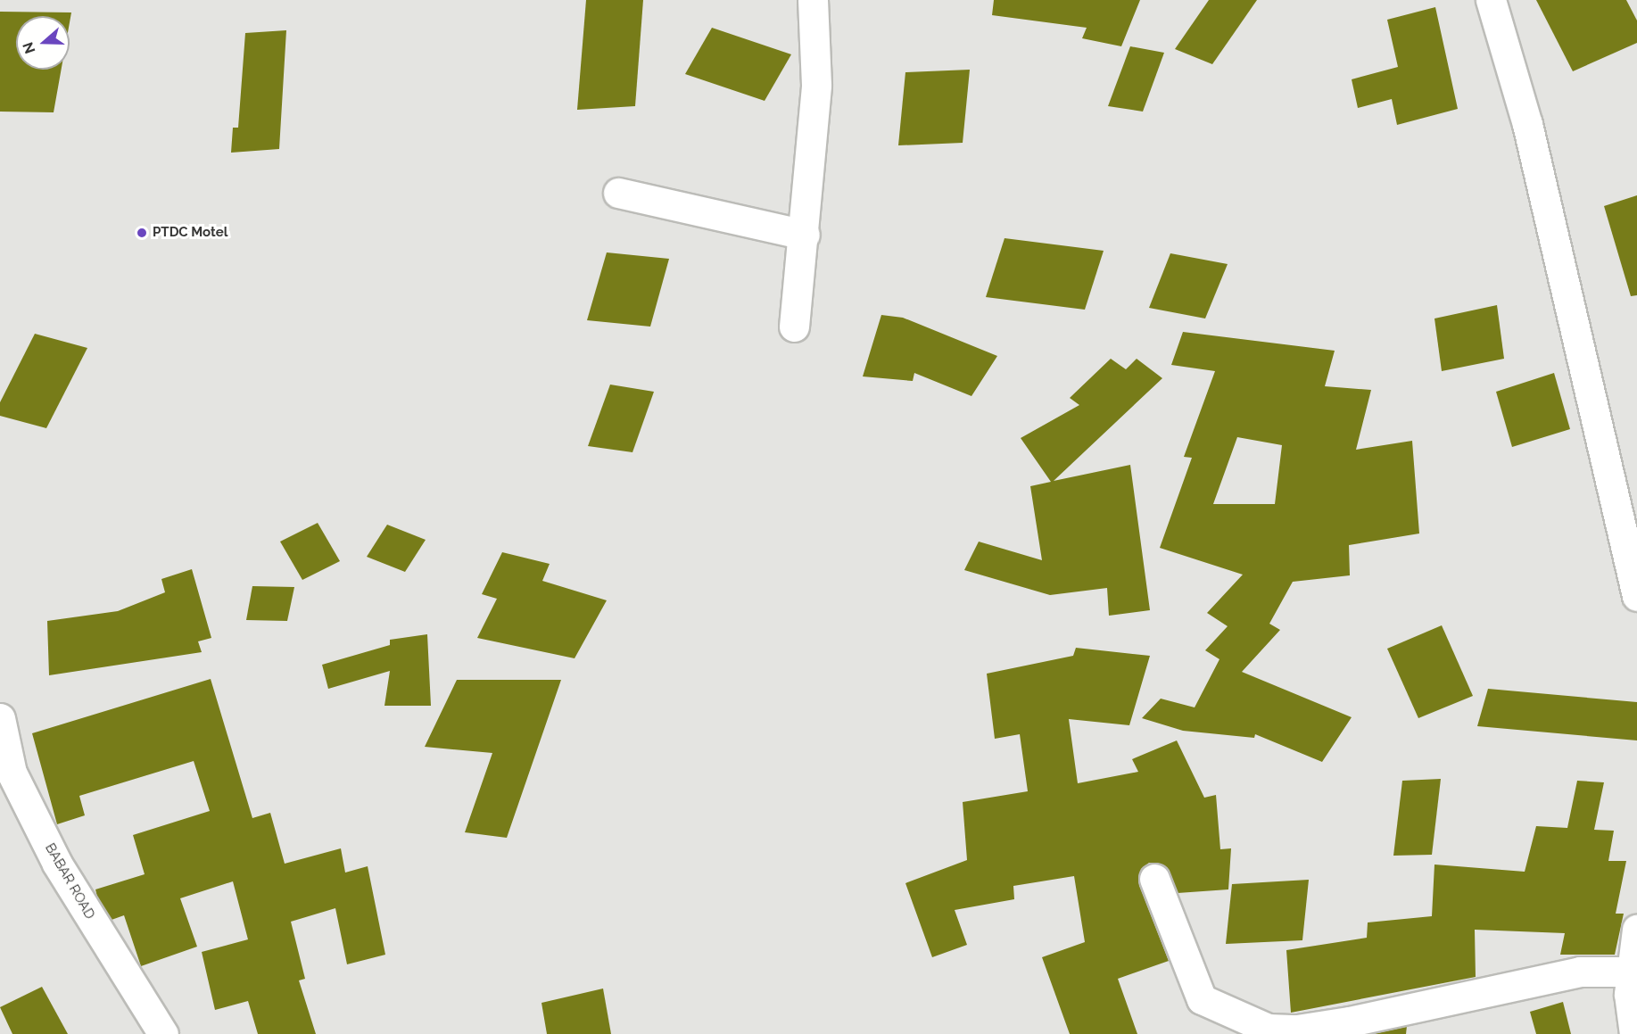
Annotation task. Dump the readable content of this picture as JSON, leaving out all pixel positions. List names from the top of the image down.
{
  "streets": {
    "street": ["BABAR ROAD"]
  },
  "places": ["PTDC Motel"],
  "north": "left"
}
